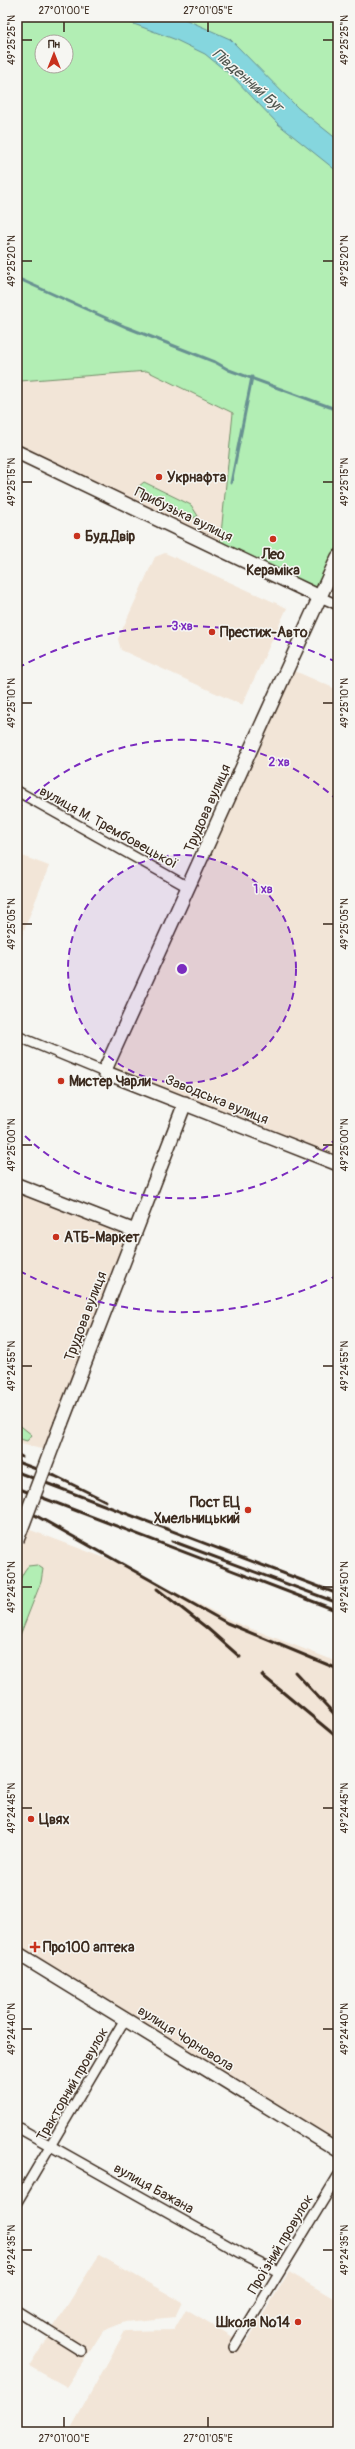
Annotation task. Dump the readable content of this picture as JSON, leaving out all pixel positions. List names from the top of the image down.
{
  "streets": {
    "main road": [
      "Прибузька вулиця",
      "Трудова вулиця",
      "Заводська вулиця",
      "вулиця Чорновола"
    ],
    "street": [
      "вулиця М. Трембовецької",
      "Тракторний провулок",
      "вулиця Бажана",
      "Проїзний провулок"
    ]
  },
  "crossings": [
    ["Прибузька вулиця", "Трудова вулиця"],
    ["Трудова вулиця", "вулиця М. Трембовецької"],
    ["Трудова вулиця", "Заводська вулиця"],
    ["вулиця Чорновола", "Тракторний провулок"],
    ["Тракторний провулок", "вулиця Бажана"],
    ["вулиця Бажана", "Проїзний провулок"]
  ],
  "water": ["Південний Буг"],
  "places": {
    "other": [
      "Укрнафта",
      "Буд.Двір",
      "Лео Кераміка",
      "Престиж-Авто",
      "Мистер Чарли",
      "АТБ-Маркет",
      "Пост ЕЦ Хмельницький",
      "Цвях",
      "Школа №14"
    ],
    "health": ["Про100 аптека"]
  },
  "north": "top",
  "coordinates": [
    "27°01'00\"E",
    "27°01'05\"E",
    "49°25'25\"N",
    "49°25'20\"N",
    "49°25'15\"N",
    "49°25'10\"N",
    "49°25'05\"N",
    "49°25'00\"N",
    "49°24'55\"N",
    "49°24'50\"N",
    "49°24'45\"N",
    "49°24'40\"N",
    "49°24'35\"N"
  ],
  "rings": ["3 хв", "2 хв", "1 хв"]
}
